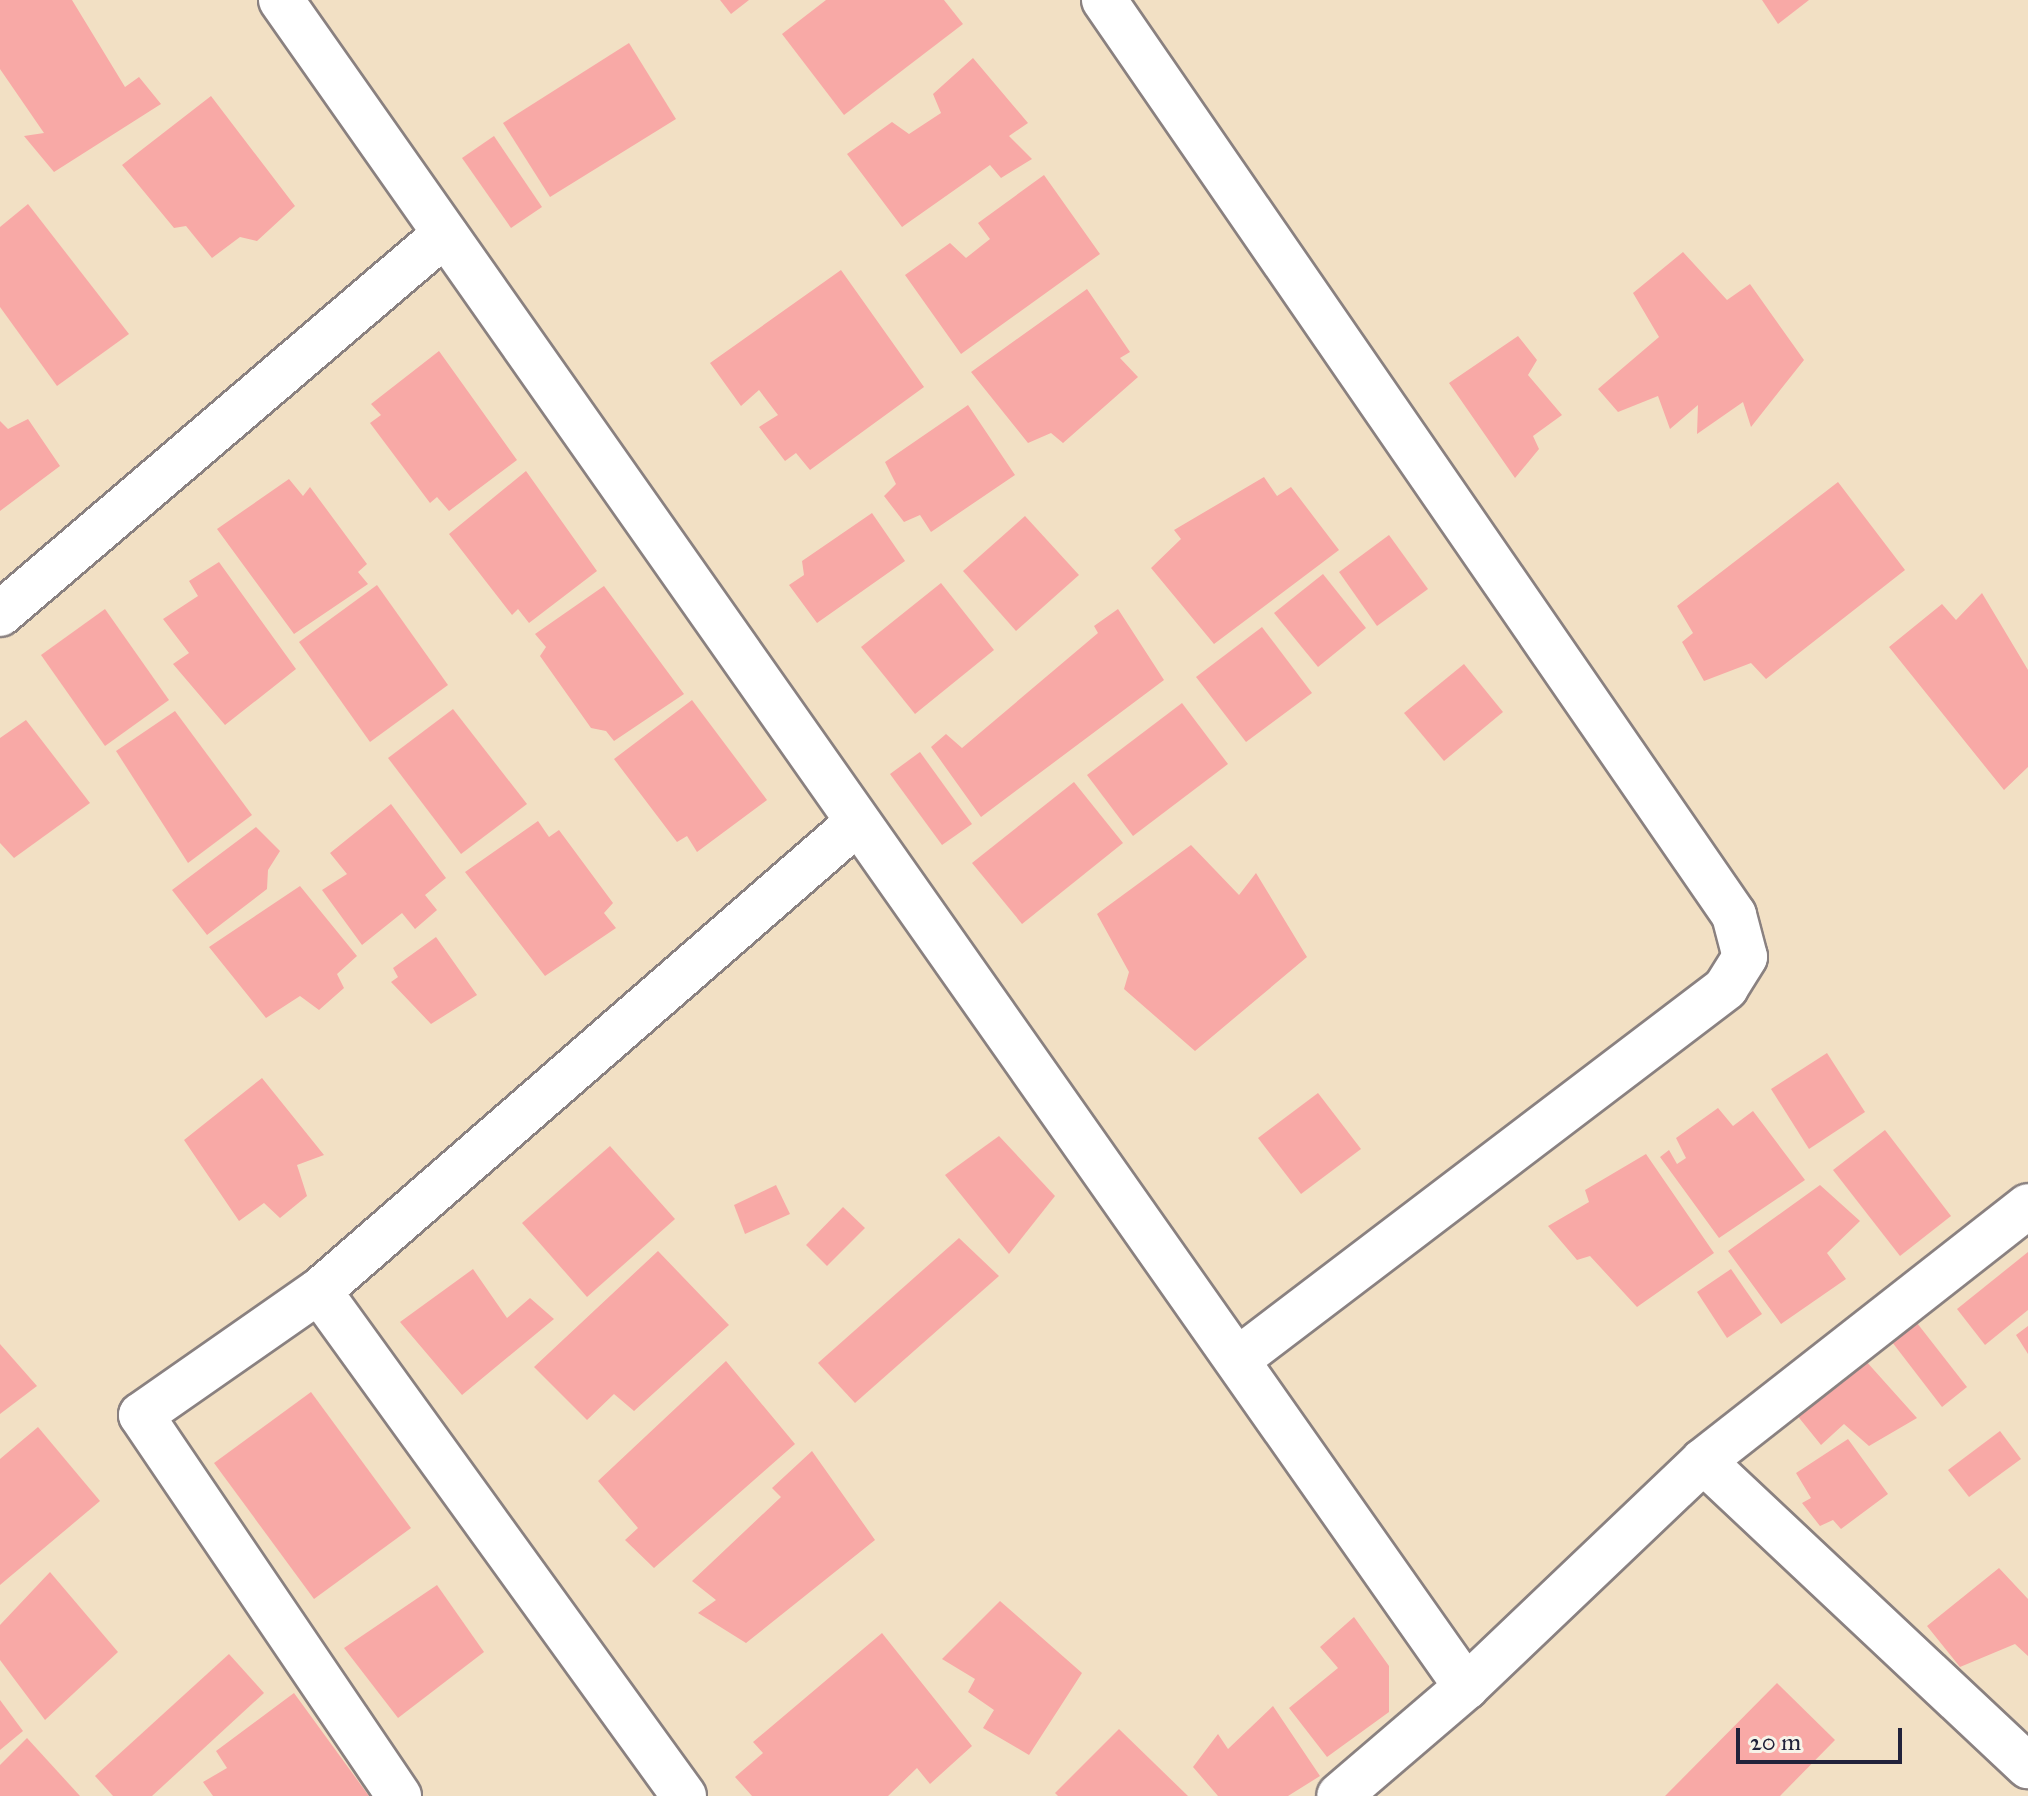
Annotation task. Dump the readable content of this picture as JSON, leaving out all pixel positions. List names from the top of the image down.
{
  "scale_bar": "20 m"
}
